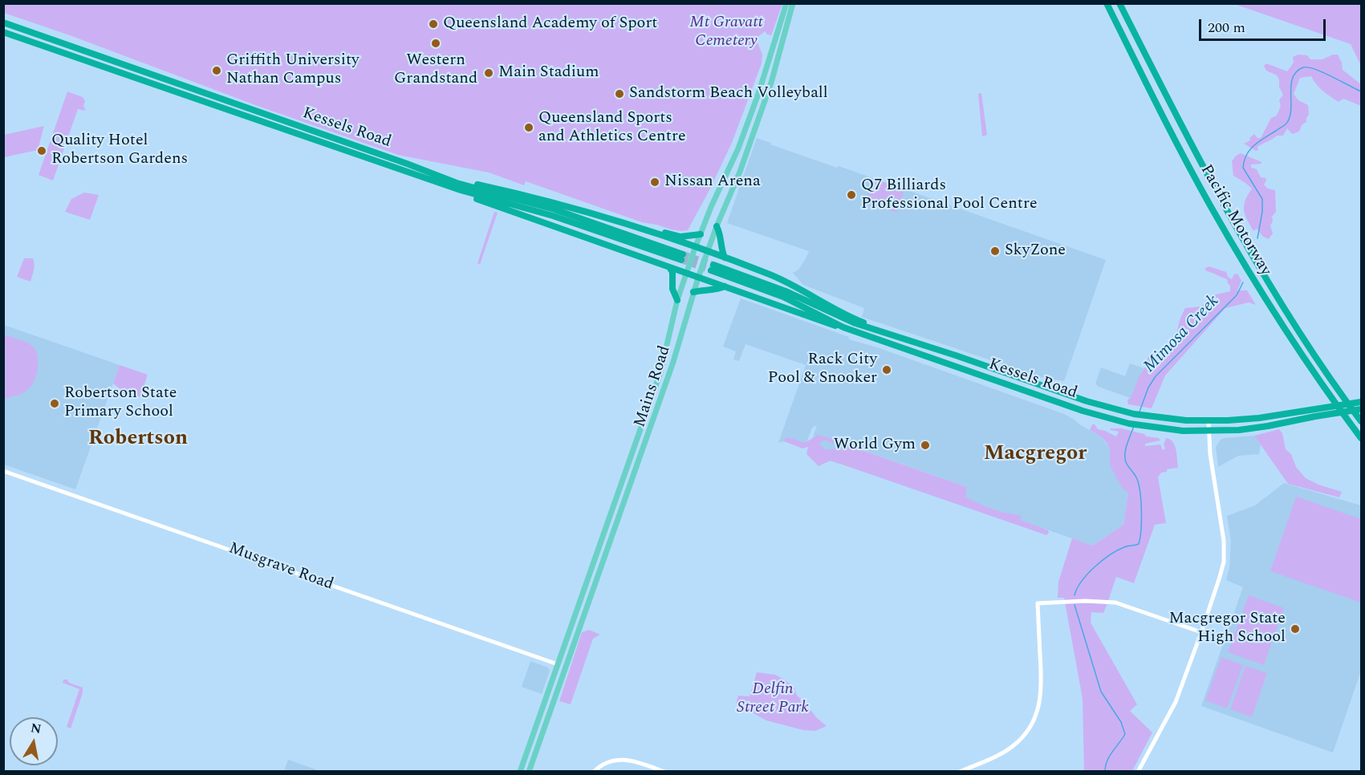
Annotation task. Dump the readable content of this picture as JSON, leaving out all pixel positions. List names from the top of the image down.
{
  "streets": {
    "highway": ["Kessels Road", "Pacific Motorway"],
    "main road": ["Mains Road"],
    "street": ["Musgrave Road"]
  },
  "crossings": [
    ["Mains Road", "Musgrave Road"]
  ],
  "districts": ["Robertson", "Macgregor"],
  "water": ["Mimosa Creek"],
  "parks": ["Mt Gravatt Cemetery", "Delfin Street Park"],
  "places": [
    "Queensland Academy of Sport",
    "Western Grandstand",
    "Griffith University Nathan Campus",
    "Main Stadium",
    "Sandstorm Beach Volleyball",
    "Queensland Sports and Athletics Centre",
    "Quality Hotel Robertson Gardens",
    "Nissan Arena",
    "Q7 Billiards Professional Pool Centre",
    "SkyZone",
    "Rack City Pool & Snooker",
    "Robertson State Primary School",
    "World Gym",
    "Macgregor State High School"
  ],
  "scale_bar": "200 m",
  "north": "top"
}
